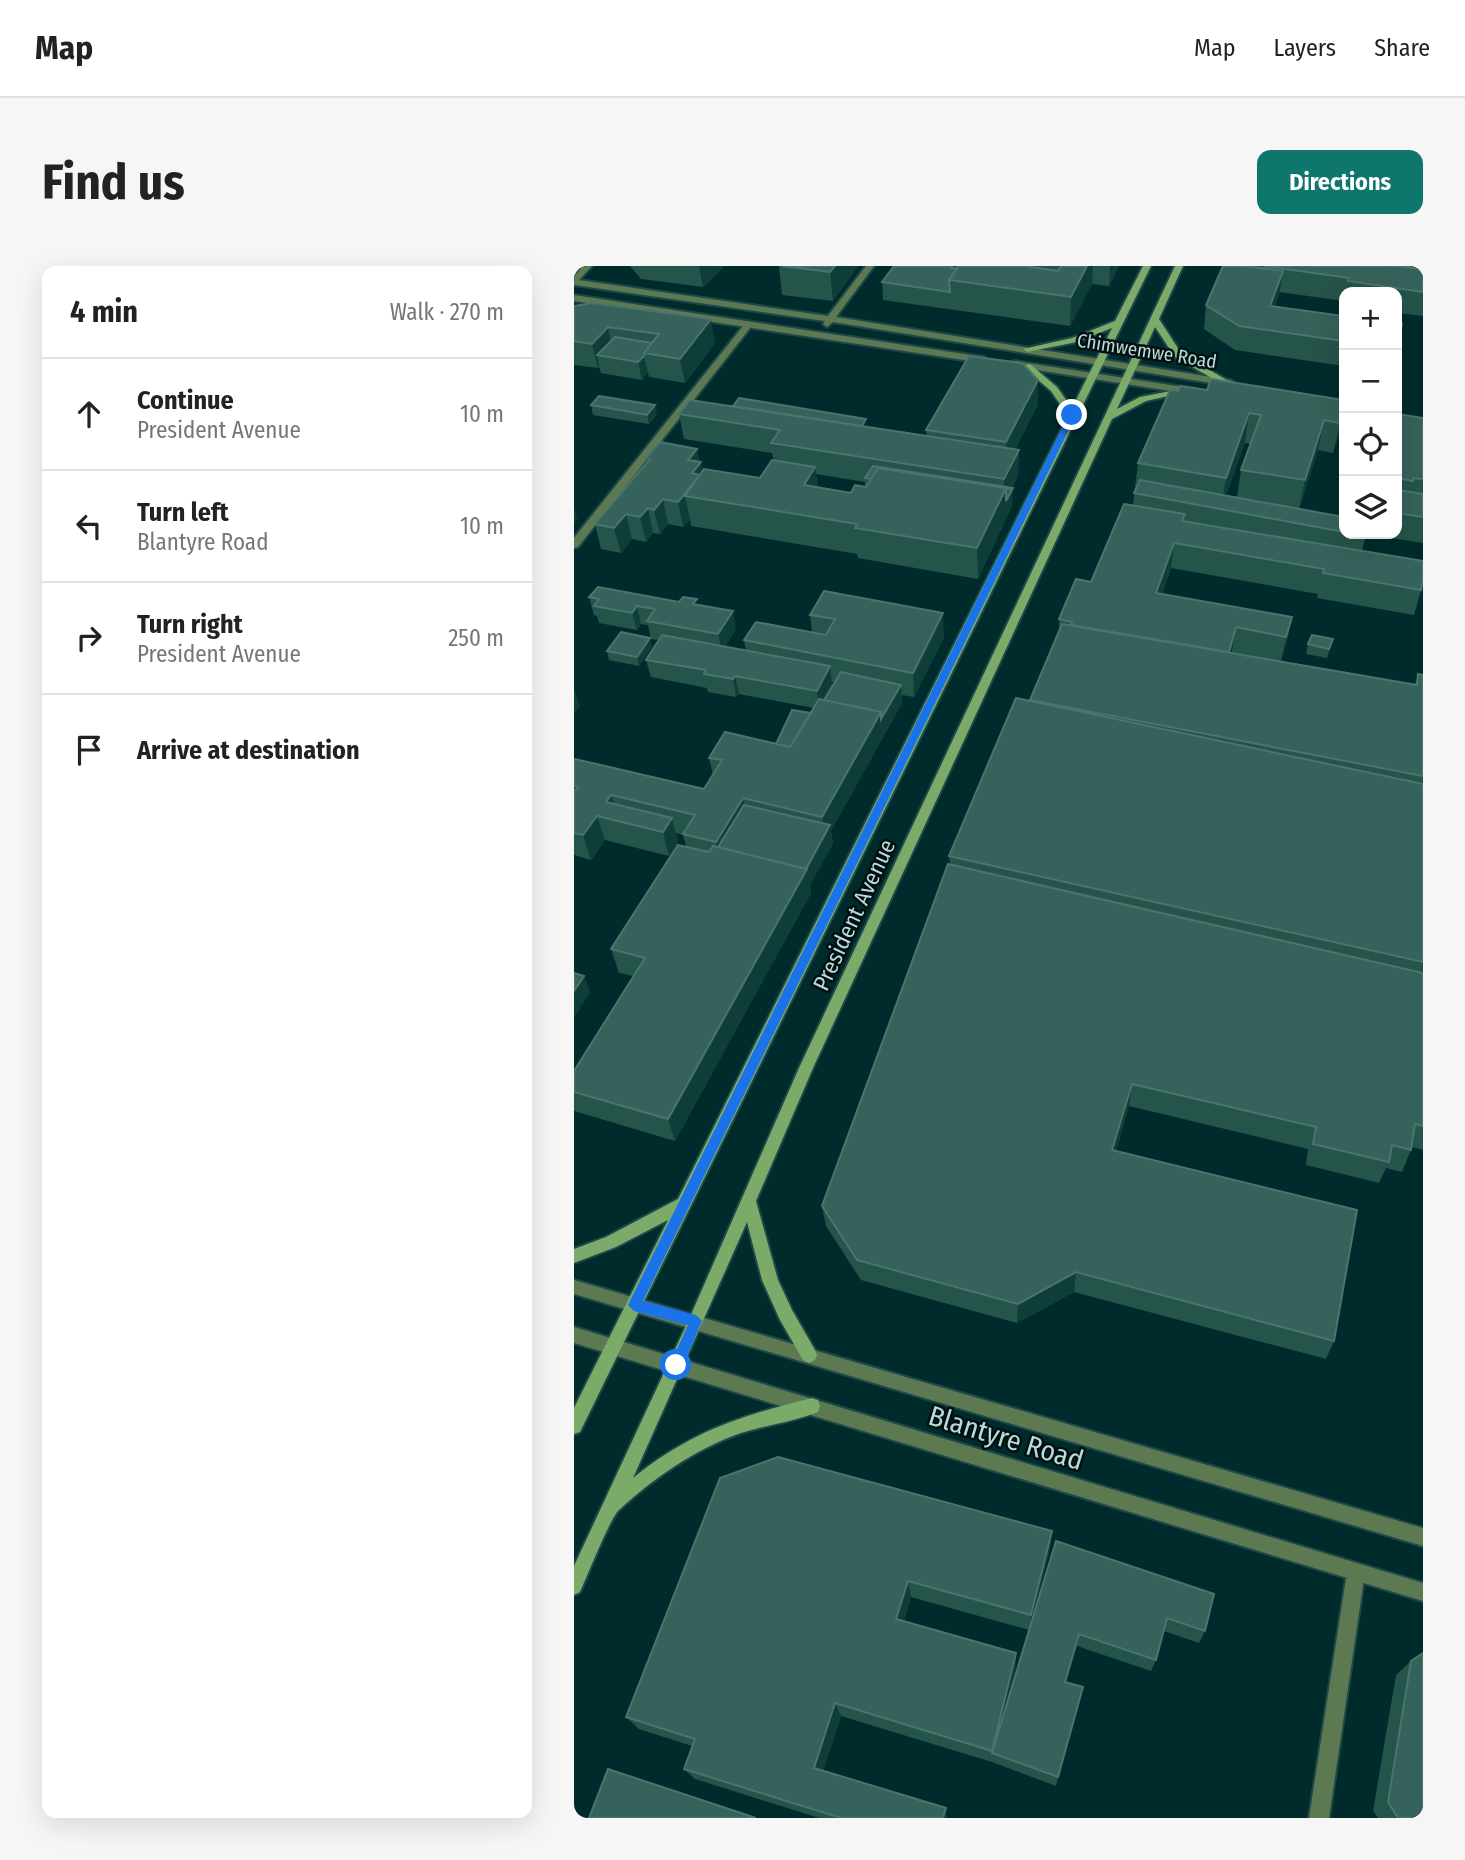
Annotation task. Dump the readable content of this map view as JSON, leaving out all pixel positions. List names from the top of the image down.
{
  "streets": {
    "main road": ["President Avenue"],
    "street": ["Chimwemwe Road", "Blantyre Road"]
  },
  "crossings": [
    ["Chimwemwe Road", "President Avenue"],
    ["President Avenue", "Blantyre Road"]
  ],
  "page": {
    "header": "Map",
    "nav": ["Map", "Layers", "Share"],
    "buttons": "Directions",
    "title": "Find us",
    "heading": ["4 min", "Walk · 270 m"],
    "map_buttons": ["+", "−"],
    "list": [
      ["Continue", "President Avenue", "10 m"],
      ["Turn left", "Blantyre Road", "10 m"],
      ["Turn right", "President Avenue", "250 m"],
      "Arrive at destination"
    ]
  }
}
